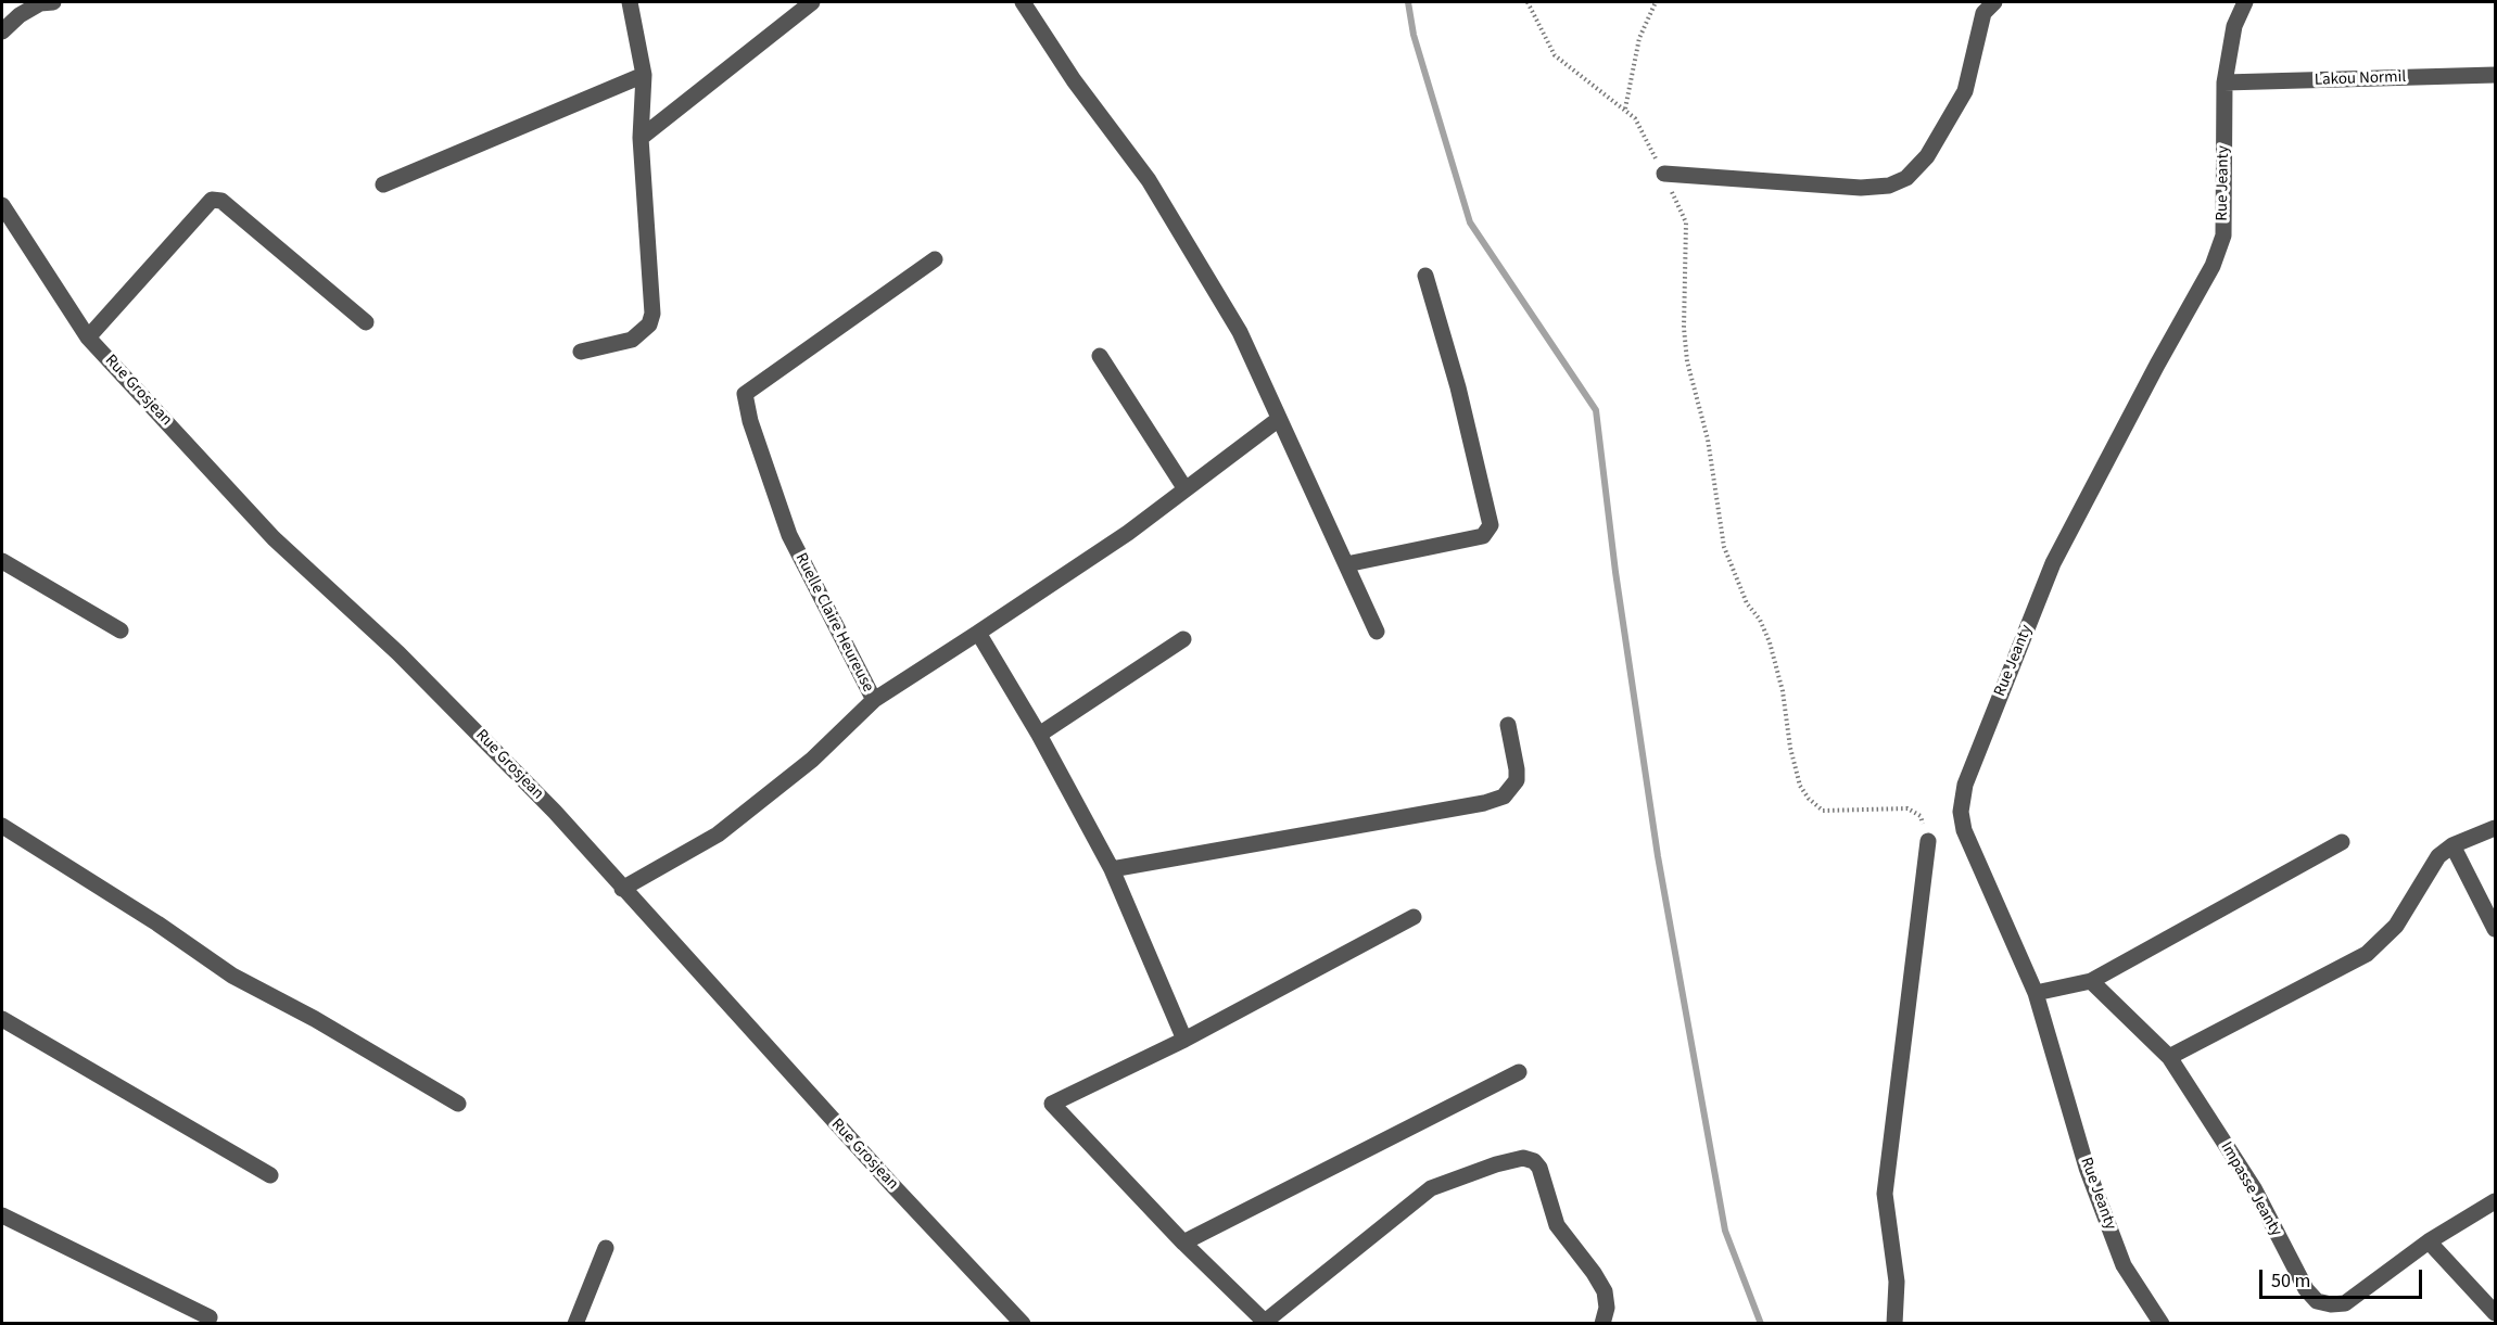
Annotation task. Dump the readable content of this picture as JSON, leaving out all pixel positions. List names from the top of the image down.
{
  "streets": {
    "street": [
      "Lakou Normil",
      "Rue Jeanty",
      "Rue Grosjean",
      "Ruelle Claire Heureuse",
      "Impasse Jeanty"
    ]
  },
  "crossings": [
    ["Lakou Normil", "Rue Jeanty"],
    ["Rue Grosjean", "Ruelle Claire Heureuse"]
  ],
  "scale_bar": "50 m"
}
